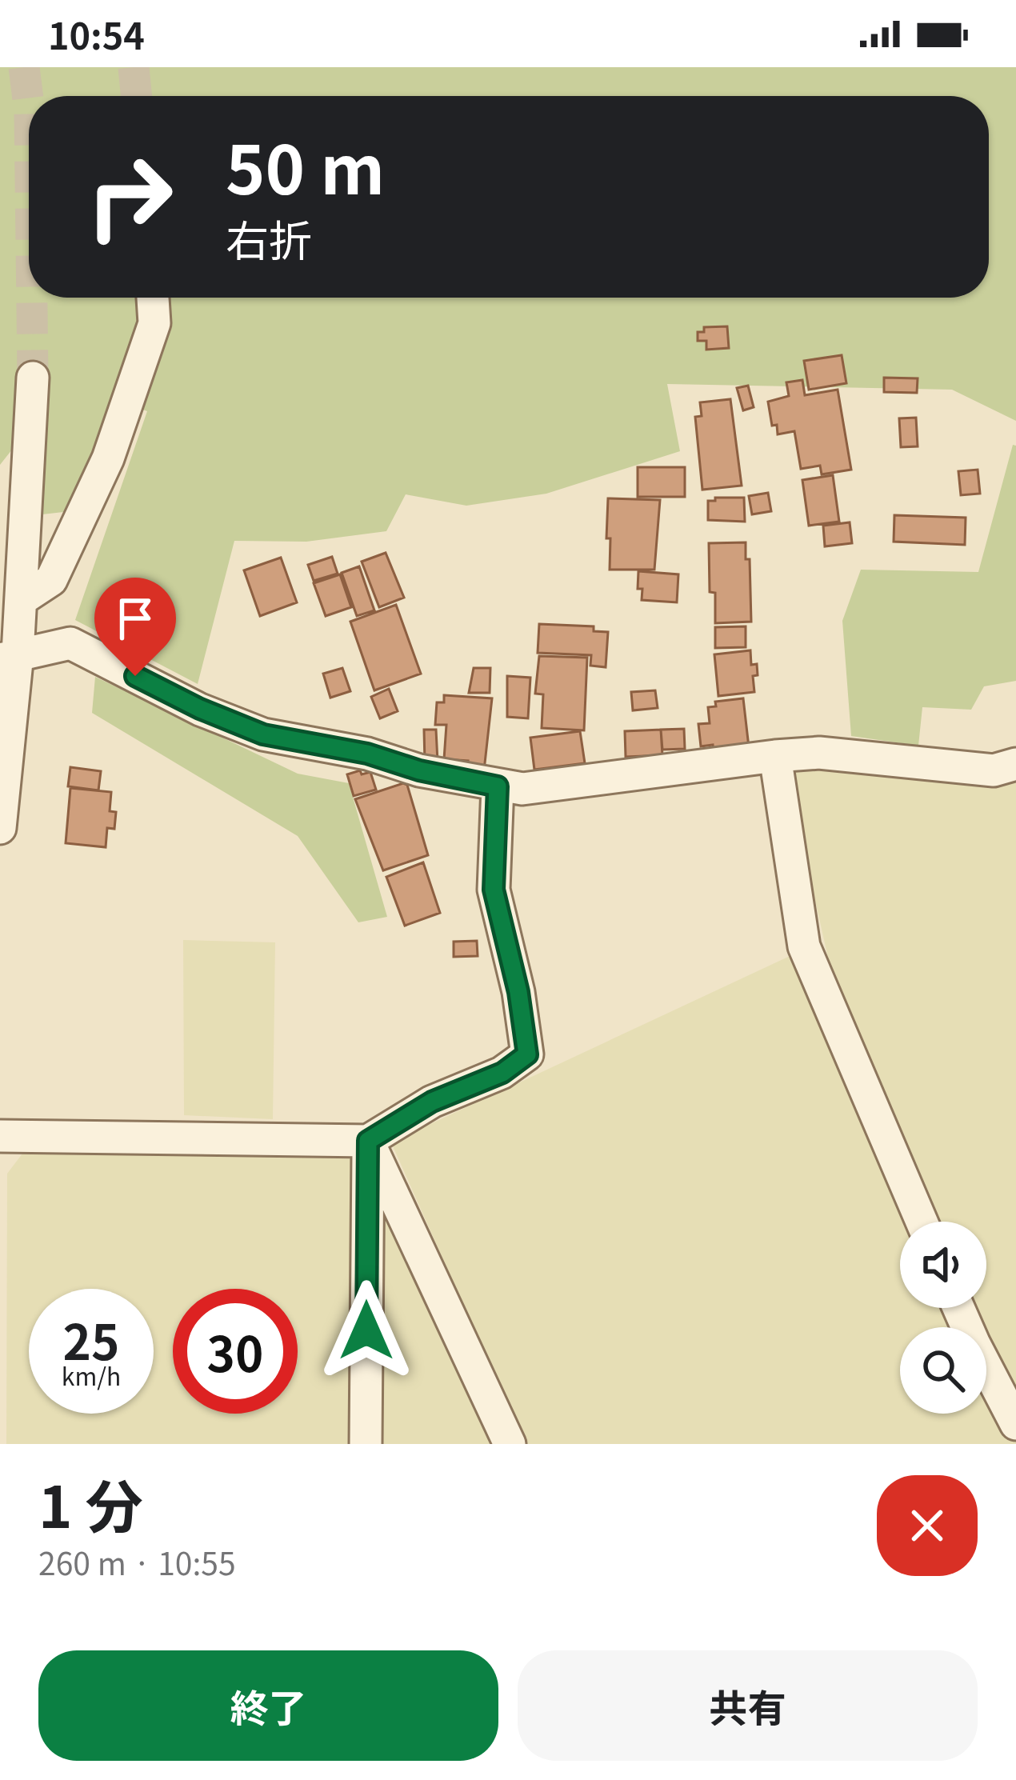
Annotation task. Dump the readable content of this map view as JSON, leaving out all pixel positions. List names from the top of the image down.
{
  "page": {
    "status": "10:54",
    "turn": ["50 m", "右折"],
    "speed": "25 km/h",
    "limit": "30",
    "heading": ["1 分", "260 m · 10:55"],
    "buttons": ["終了", "共有"]
  }
}
